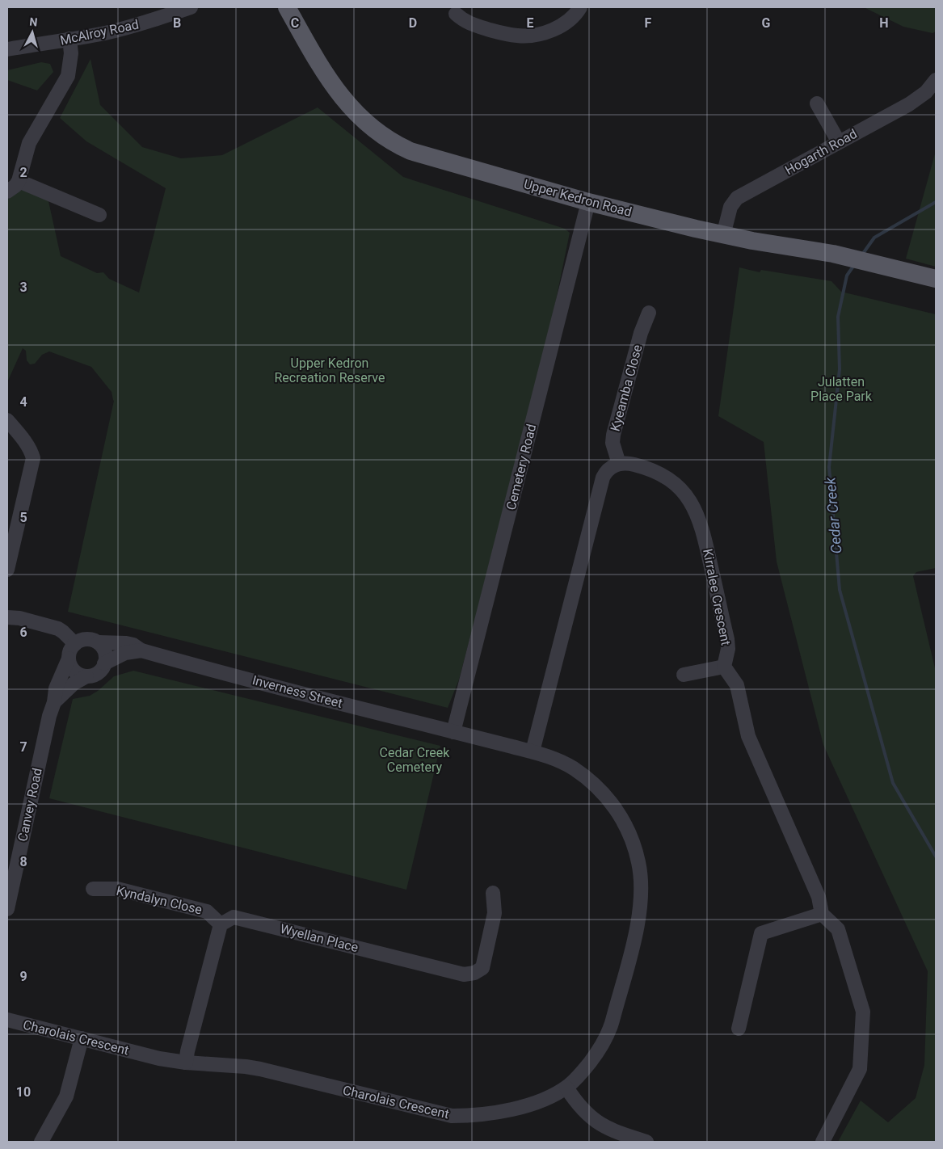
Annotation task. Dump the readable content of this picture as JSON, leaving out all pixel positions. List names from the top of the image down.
{
  "streets": {
    "main road": ["Upper Kedron Road"],
    "street": [
      "McAlroy Road",
      "Hogarth Road",
      "Kyeamba Close",
      "Cemetery Road",
      "Kirralee Crescent",
      "Inverness Street",
      "Canvey Road",
      "Kyndalyn Close",
      "Wyellan Place",
      "Charolais Crescent"
    ]
  },
  "crossings": [
    ["Hogarth Road", "Upper Kedron Road"],
    ["Upper Kedron Road", "Cemetery Road"],
    ["Kyeamba Close", "Kirralee Crescent"],
    ["Cemetery Road", "Inverness Street"],
    ["Cemetery Road", "Charolais Crescent"],
    ["Inverness Street", "Canvey Road"],
    ["Inverness Street", "Charolais Crescent"],
    ["Kyndalyn Close", "Wyellan Place"]
  ],
  "water": ["Cedar Creek"],
  "parks": ["Upper Kedron Recreation Reserve", "Julatten Place Park", "Cedar Creek Cemetery"],
  "north": "top",
  "grid": {
    "columns": [
      "B",
      "C",
      "D",
      "E",
      "F",
      "G",
      "H"
    ],
    "rows": [
      "2",
      "3",
      "4",
      "5",
      "6",
      "7",
      "8",
      "9",
      "10"
    ]
  }
}
